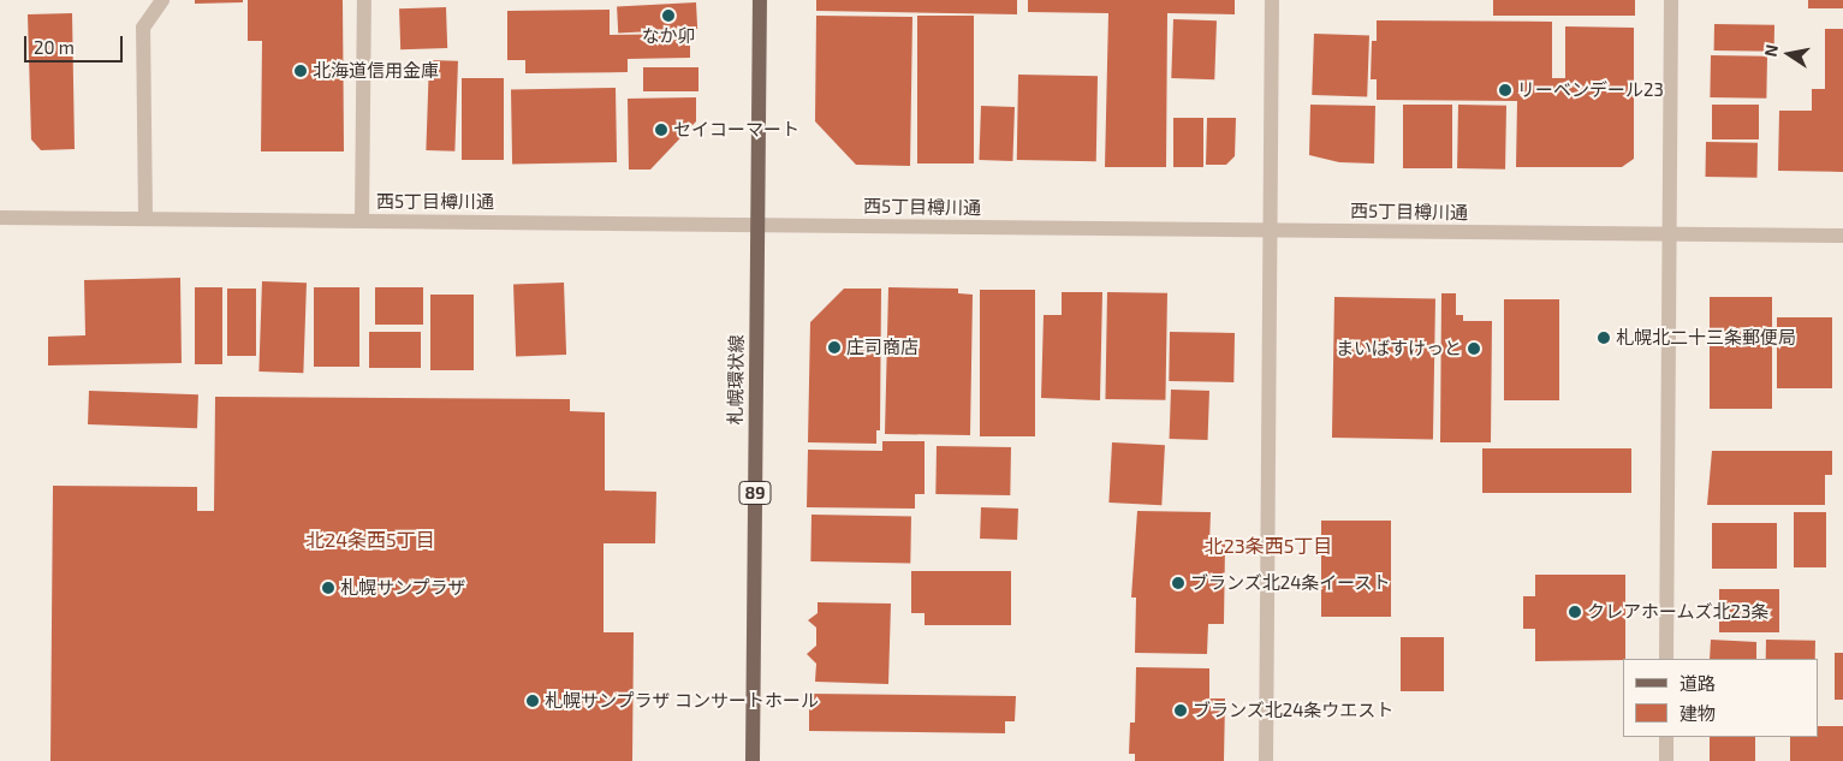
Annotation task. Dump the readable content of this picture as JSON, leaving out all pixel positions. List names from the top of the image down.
{
  "streets": {
    "main road": ["札幌環状線", "89"],
    "street": ["西5丁目樽川通"]
  },
  "crossings": [
    ["西5丁目樽川通", "札幌環状線"]
  ],
  "districts": ["北24条西5丁目", "北23条西5丁目"],
  "places": [
    "なか卯",
    "北海道信用金庫",
    "リーベンデール23",
    "セイコーマート",
    "札幌北二十三条郵便局",
    "庄司商店",
    "まいばすけっと",
    "ブランズ北24条イースト",
    "札幌サンプラザ",
    "クレアホームズ北23条",
    "札幌サンプラザ コンサートホール",
    "ブランズ北24条ウエスト"
  ],
  "legend": ["道路", "建物"],
  "scale_bar": "20 m",
  "north": "left"
}
